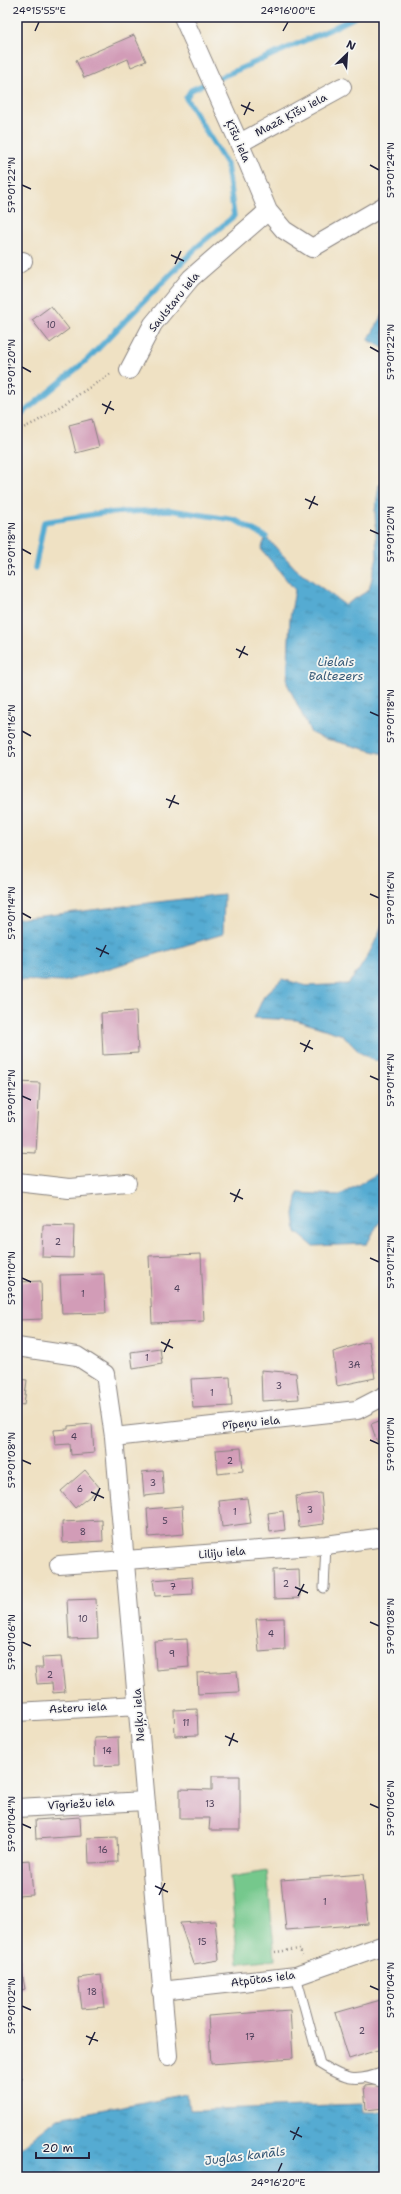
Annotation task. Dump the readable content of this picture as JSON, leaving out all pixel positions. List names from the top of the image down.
{
  "streets": {
    "street": [
      "Mazā Ķīšu iela",
      "Ķīšu iela",
      "Saulstaru iela",
      "Pīpeņu iela",
      "Liliju iela",
      "Asteru iela",
      "Neļķu iela",
      "Vīgriežu iela",
      "Atpūtas iela"
    ]
  },
  "crossings": [
    ["Mazā Ķīšu iela", "Ķīšu iela"],
    ["Ķīšu iela", "Saulstaru iela"],
    ["Pīpeņu iela", "Neļķu iela"],
    ["Liliju iela", "Neļķu iela"],
    ["Asteru iela", "Neļķu iela"],
    ["Neļķu iela", "Vīgriežu iela"],
    ["Neļķu iela", "Atpūtas iela"]
  ],
  "water": ["Lielais Baltezers", "Juglas kanāls"],
  "house_numbers": [
    "10",
    "2",
    "4",
    "1",
    "1",
    "3A",
    "3",
    "1",
    "4",
    "2",
    "3",
    "6",
    "3",
    "1",
    "5",
    "8",
    "2",
    "7",
    "10",
    "4",
    "9",
    "2",
    "11",
    "14",
    "13",
    "16",
    "1",
    "15",
    "18",
    "2",
    "17"
  ],
  "scale_bar": "20 m",
  "north": "top right",
  "coordinates": [
    "24°15'55\"E",
    "24°16'00\"E",
    "57°01'24\"N",
    "57°01'22\"N",
    "57°01'20\"N",
    "57°01'18\"N",
    "57°01'16\"N",
    "57°01'14\"N",
    "57°01'12\"N",
    "57°01'10\"N",
    "57°01'08\"N",
    "57°01'06\"N",
    "57°01'04\"N",
    "57°01'02\"N",
    "24°16'20\"E"
  ]
}
